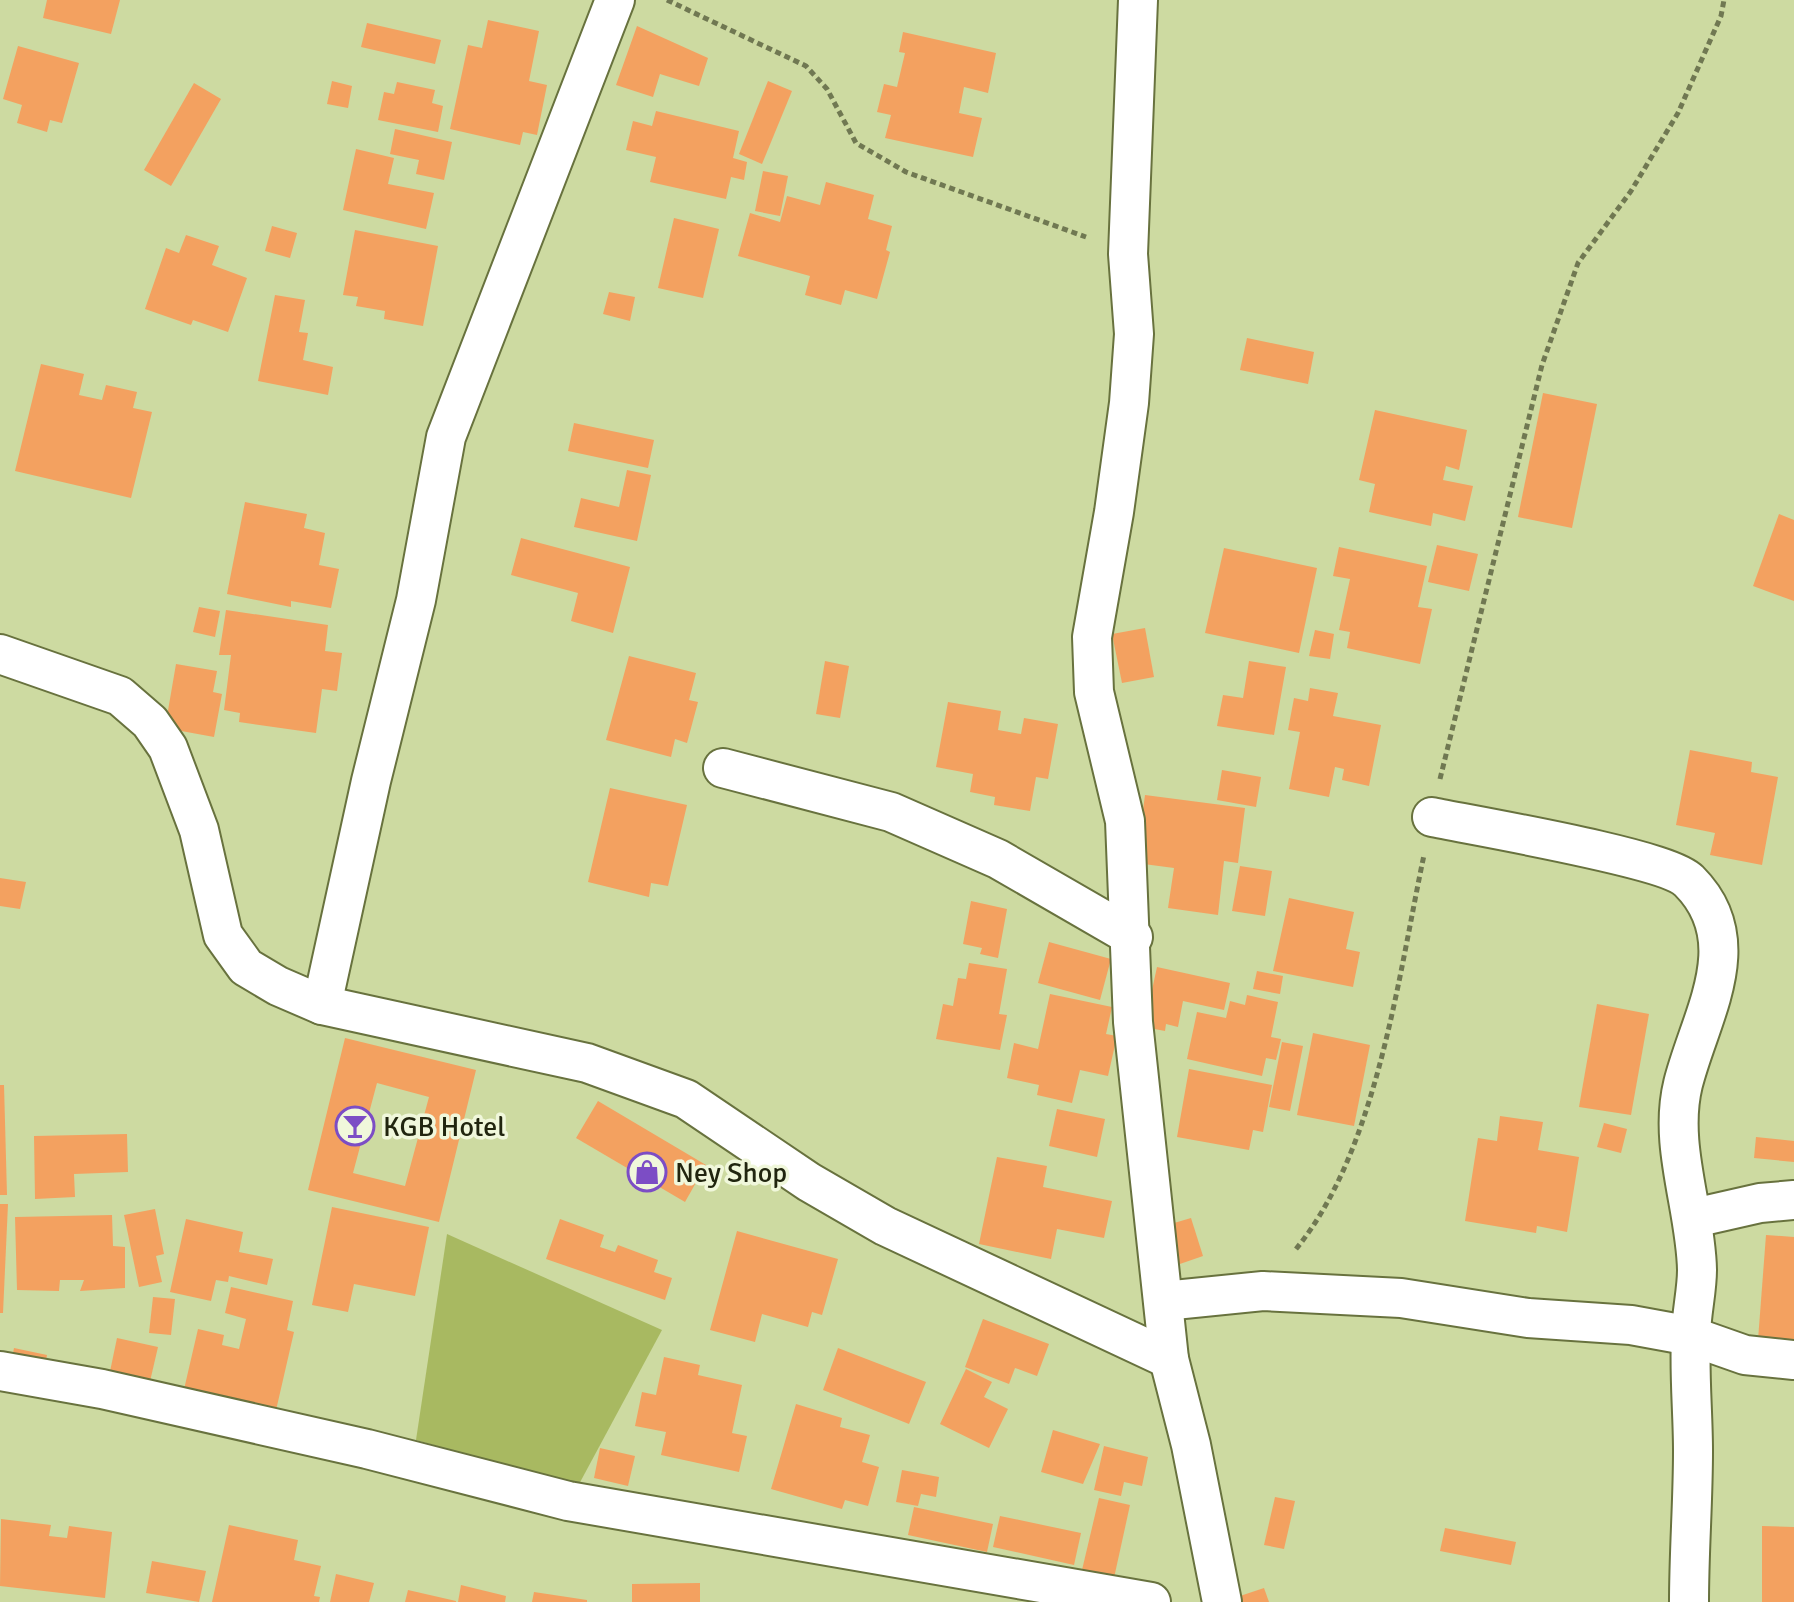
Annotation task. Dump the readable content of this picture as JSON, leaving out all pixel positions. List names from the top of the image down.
{
  "places": {
    "bar": ["KGB Hotel"],
    "shop": ["Ney Shop"]
  }
}
